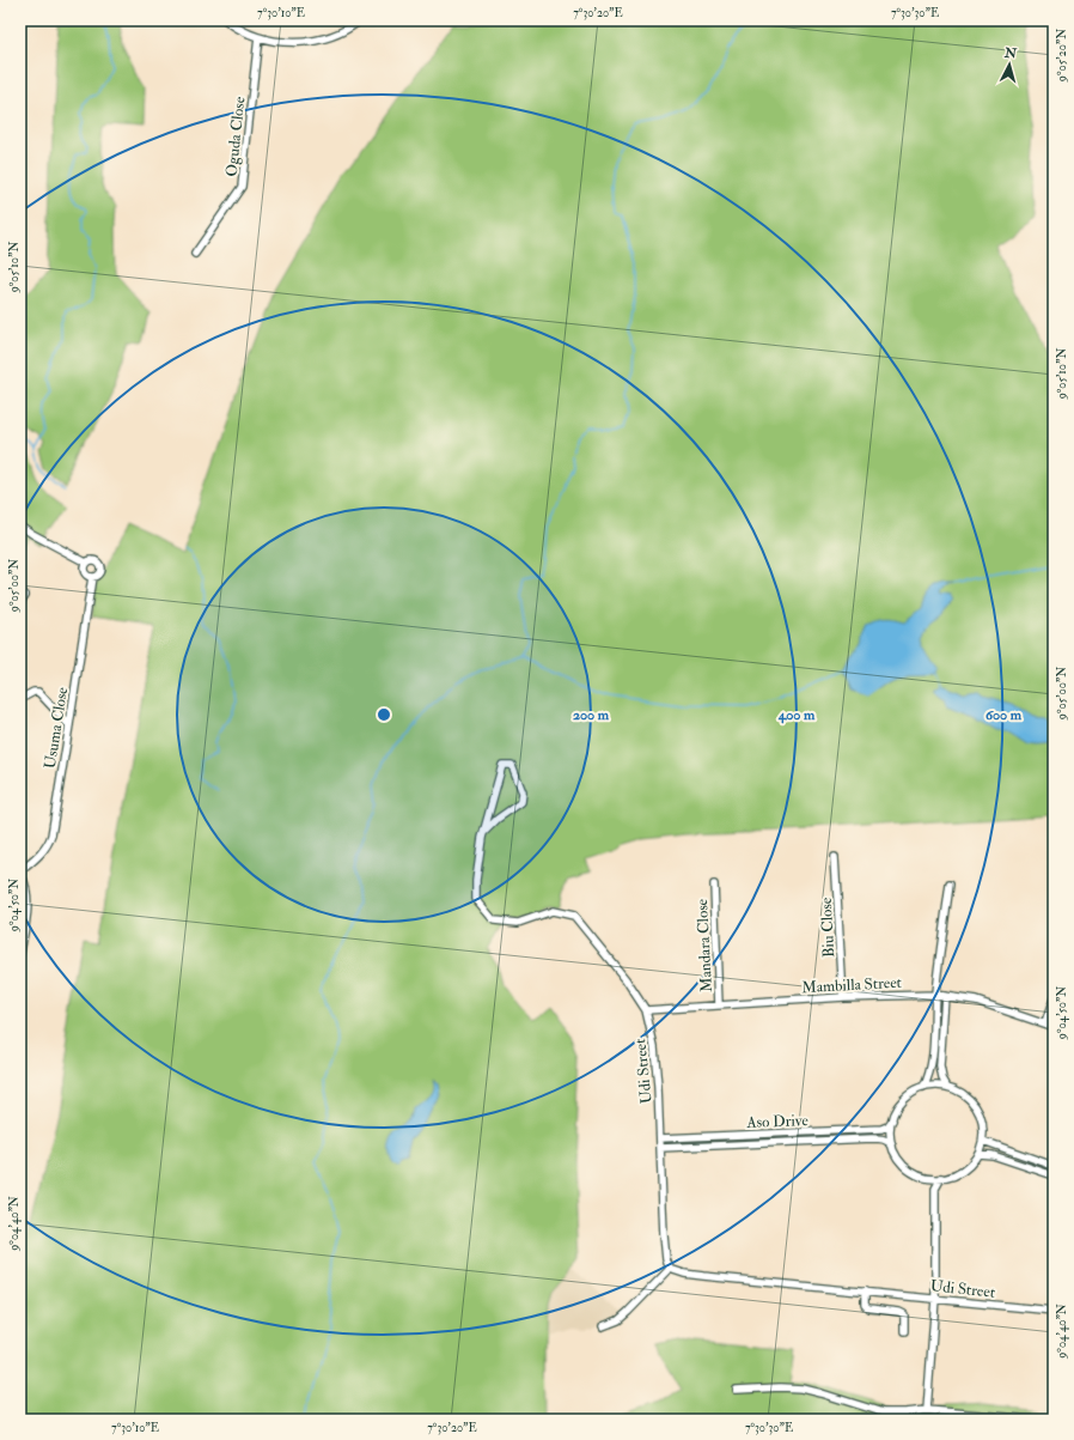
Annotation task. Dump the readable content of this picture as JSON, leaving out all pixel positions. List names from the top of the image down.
{
  "streets": {
    "street": [
      "Oguda Close",
      "Usuma Close",
      "Biu Close",
      "Mandara Close",
      "Mambilla Street",
      "Udi Street",
      "Aso Drive"
    ]
  },
  "crossings": [
    ["Biu Close", "Mambilla Street"],
    ["Mandara Close", "Mambilla Street"],
    ["Mambilla Street", "Udi Street"],
    ["Udi Street", "Aso Drive"]
  ],
  "north": "top",
  "coordinates": [
    "7°30'10\"E",
    "7°30'20\"E",
    "7°30'30\"E",
    "9°05'20\"N",
    "9°05'10\"N",
    "9°05'00\"N",
    "9°04'50\"N",
    "9°04'40\"N"
  ],
  "rings": ["200 m", "400 m", "600 m"]
}
